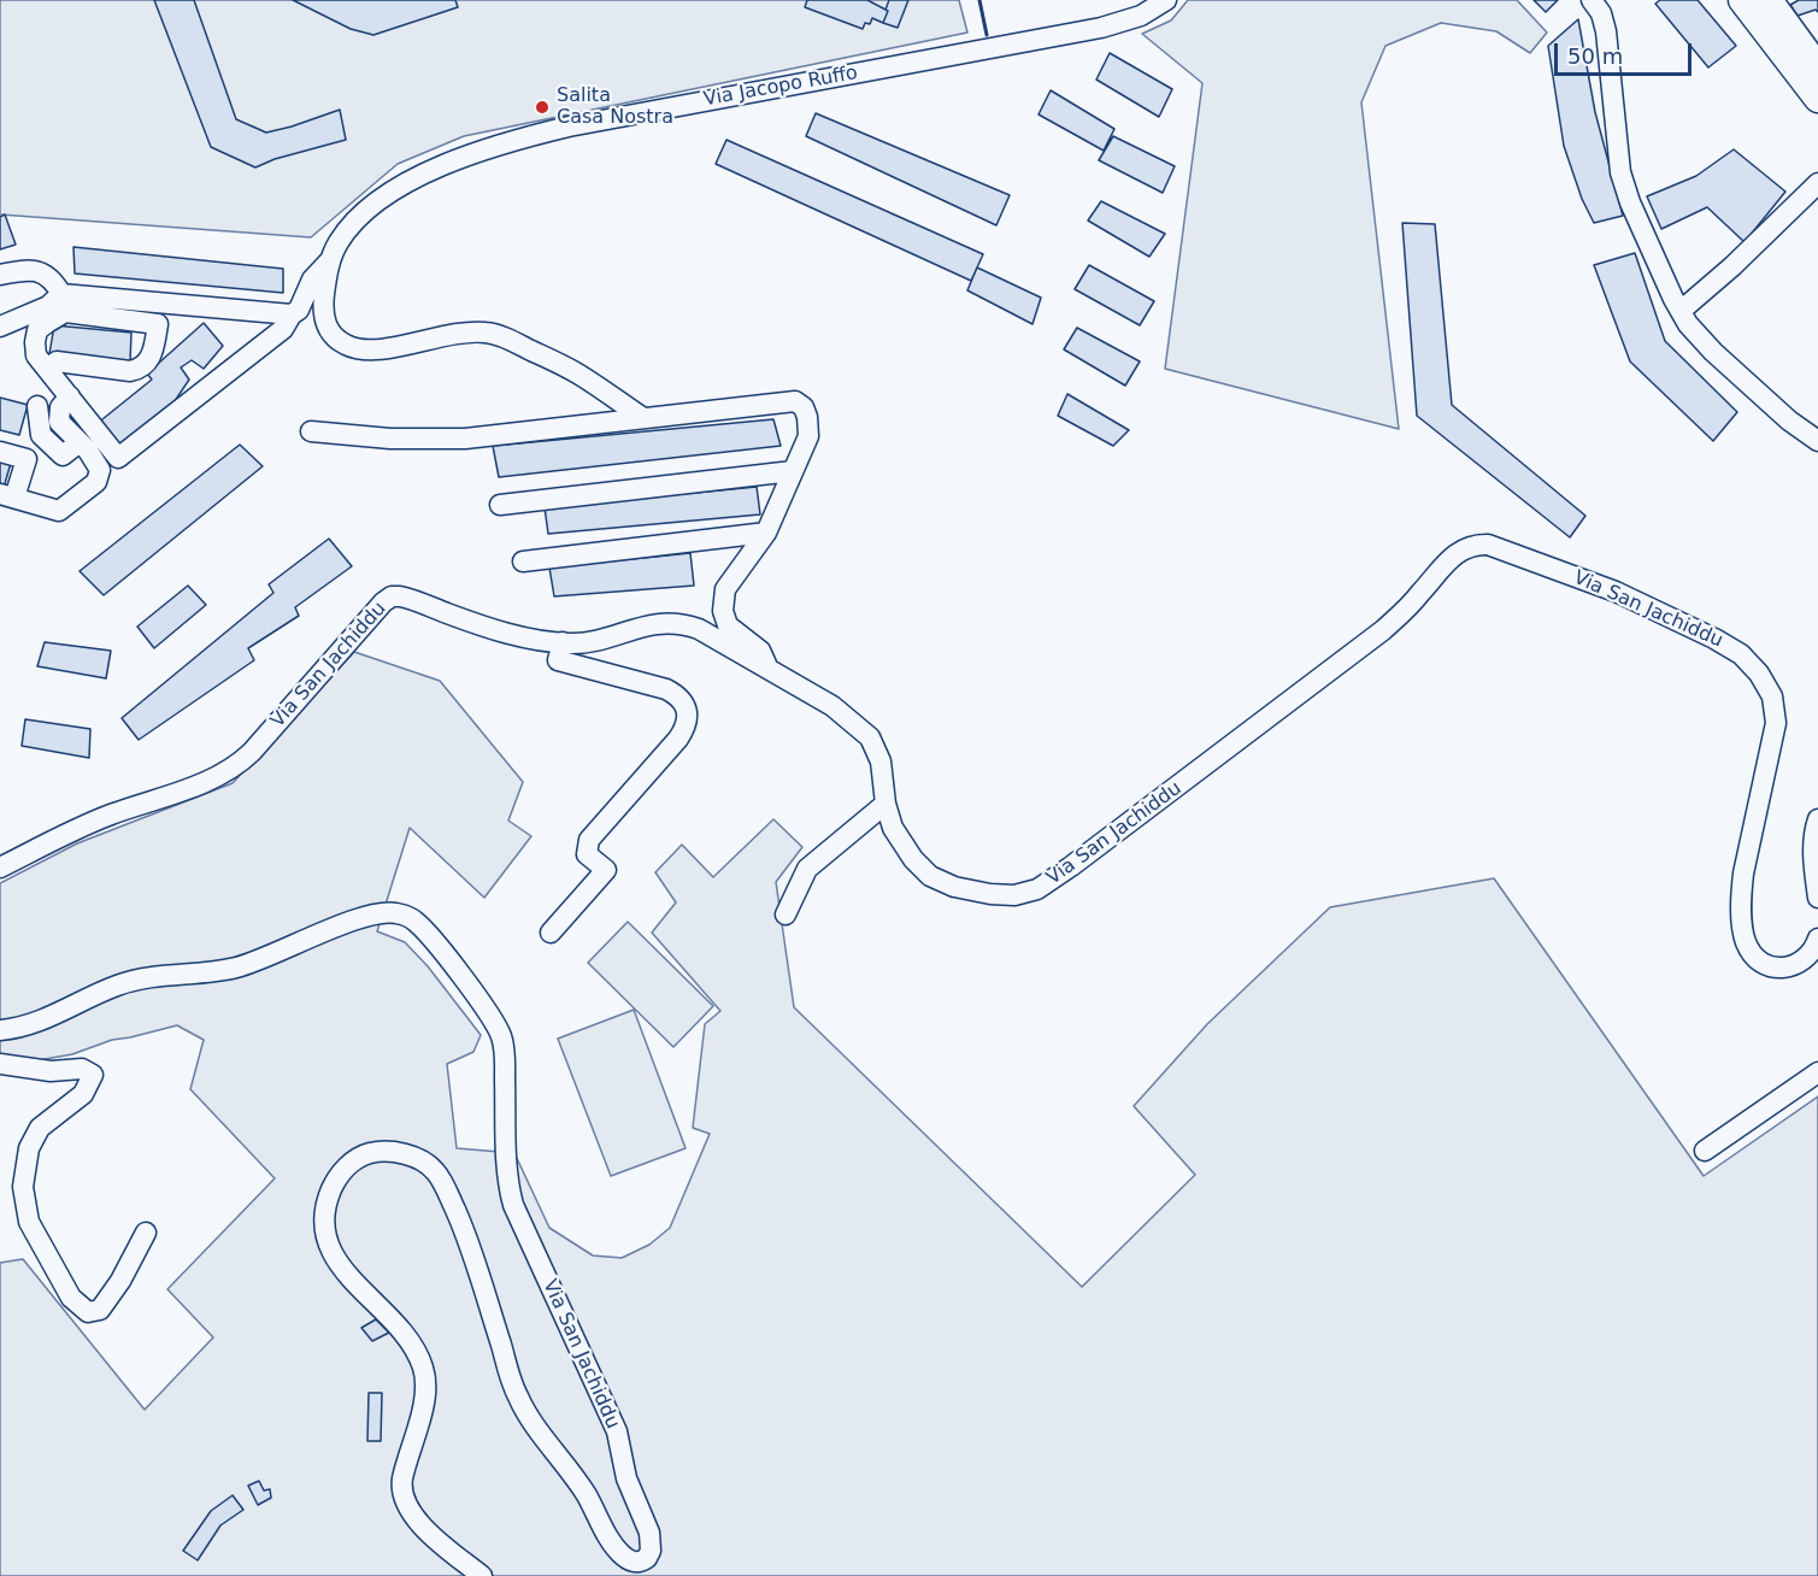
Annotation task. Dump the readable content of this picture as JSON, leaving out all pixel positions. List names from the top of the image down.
{
  "streets": {
    "street": ["Via Jacopo Ruffo", "Via San Jachiddu"]
  },
  "places": ["Salita Casa Nostra"],
  "scale_bar": "50 m"
}
